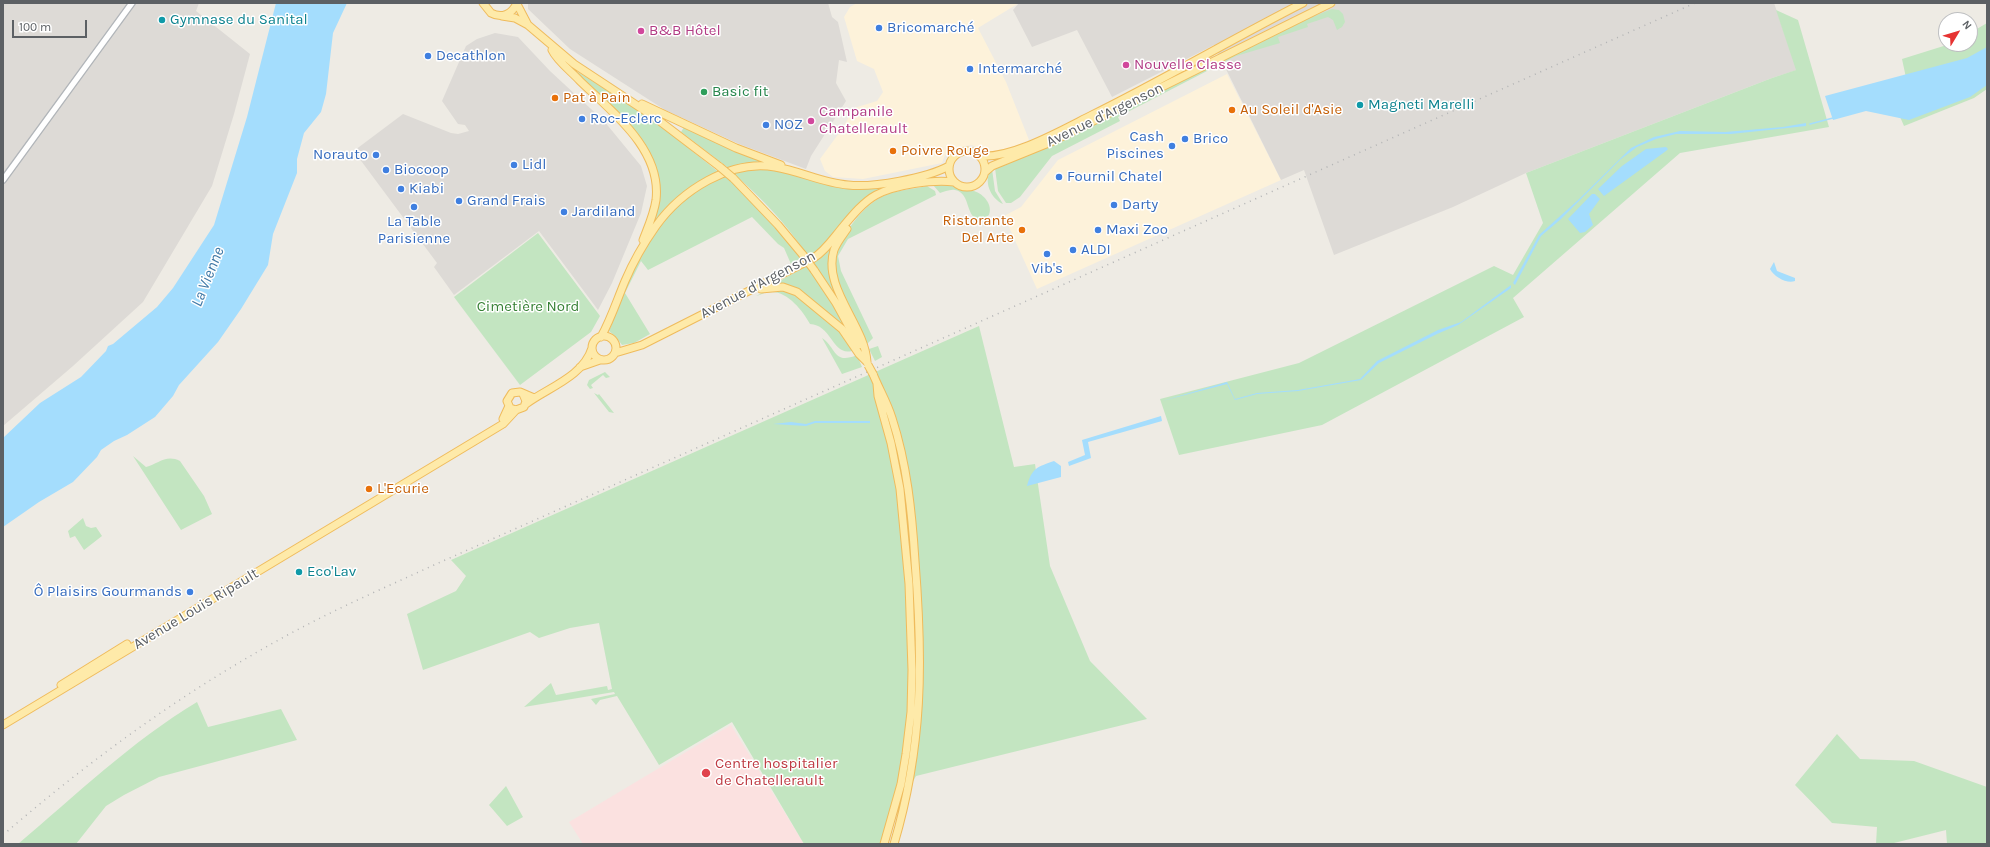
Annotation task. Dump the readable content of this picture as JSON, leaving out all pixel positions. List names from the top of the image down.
{
  "streets": {
    "main road": ["Avenue d'Argenson", "Avenue Louis Ripault"]
  },
  "water": ["La Vienne"],
  "parks": ["Cimetière Nord"],
  "places": [
    "Gymnase du Sanital",
    "Bricomarché",
    "B&B Hôtel",
    "Decathlon",
    "Nouvelle Classe",
    "Intermarché",
    "Basic fit",
    "Pat à Pain",
    "Magneti Marelli",
    "Au Soleil d'Asie",
    "Roc-Eclerc",
    "Campanile Chatellerault",
    "NOZ",
    "Brico",
    "Cash Piscines",
    "Poivre Rouge",
    "Norauto",
    "Lidl",
    "Biocoop",
    "Fournil Chatel",
    "Kiabi",
    "Grand Frais",
    "Darty",
    "La Table Parisienne",
    "Jardiland",
    "Ristorante Del Arte",
    "Maxi Zoo",
    "ALDI",
    "Vib's",
    "L'Ecurie",
    "Eco'Lav",
    "Ô Plaisirs Gourmands",
    "Centre hospitalier de Chatellerault"
  ],
  "scale_bar": "100 m",
  "north": "top right"
}
